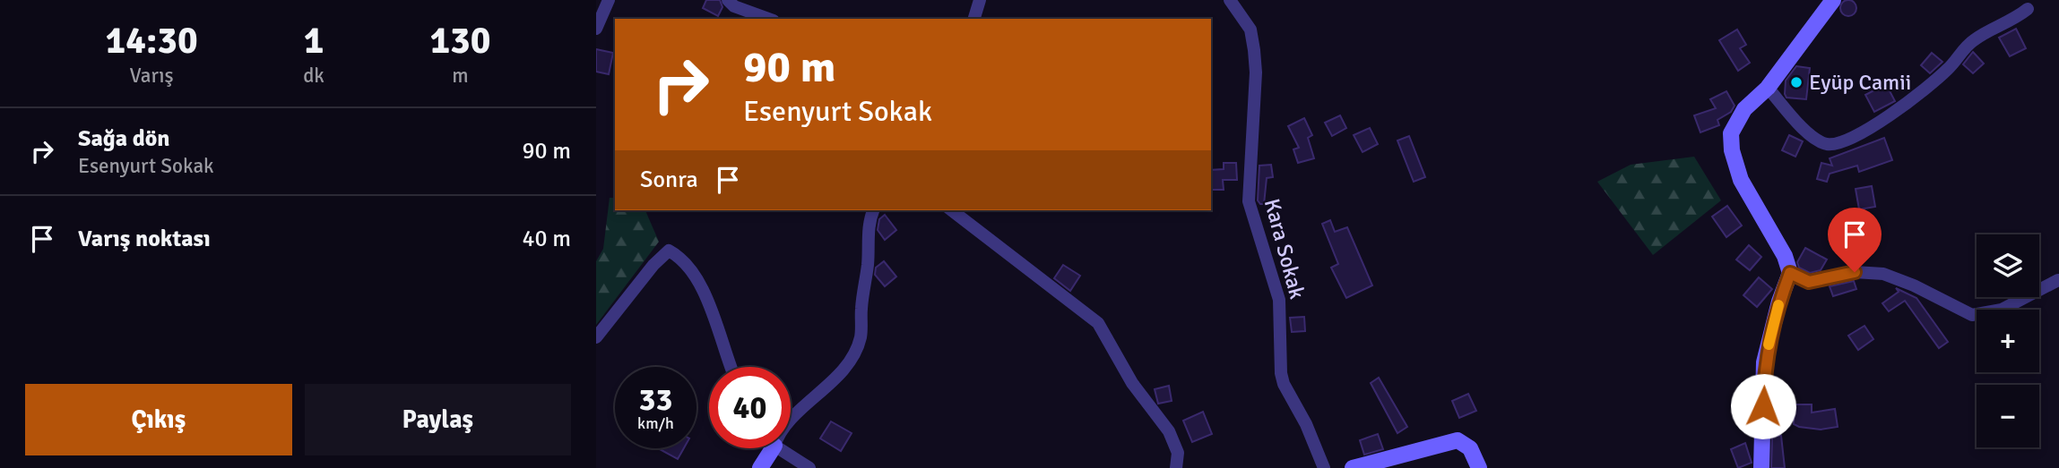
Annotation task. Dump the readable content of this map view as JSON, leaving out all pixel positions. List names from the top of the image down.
{
  "streets": {
    "street": ["Kara Sokak"]
  },
  "places": ["Eyüp Camii"],
  "page": {
    "eta": [
      "14:30",
      "Varış",
      "1",
      "dk",
      "130",
      "m"
    ],
    "turn": ["90 m", "Esenyurt Sokak"],
    "list": [
      {
        "name": "Sağa dön",
        "note": "Esenyurt Sokak",
        "value": "90 m"
      },
      {
        "name": "Varış noktası",
        "value": "40 m"
      }
    ],
    "then": "Sonra",
    "map_buttons": ["+", "−"],
    "speed": "33 km/h",
    "limit": "40",
    "buttons": ["Çıkış", "Paylaş"]
  }
}
